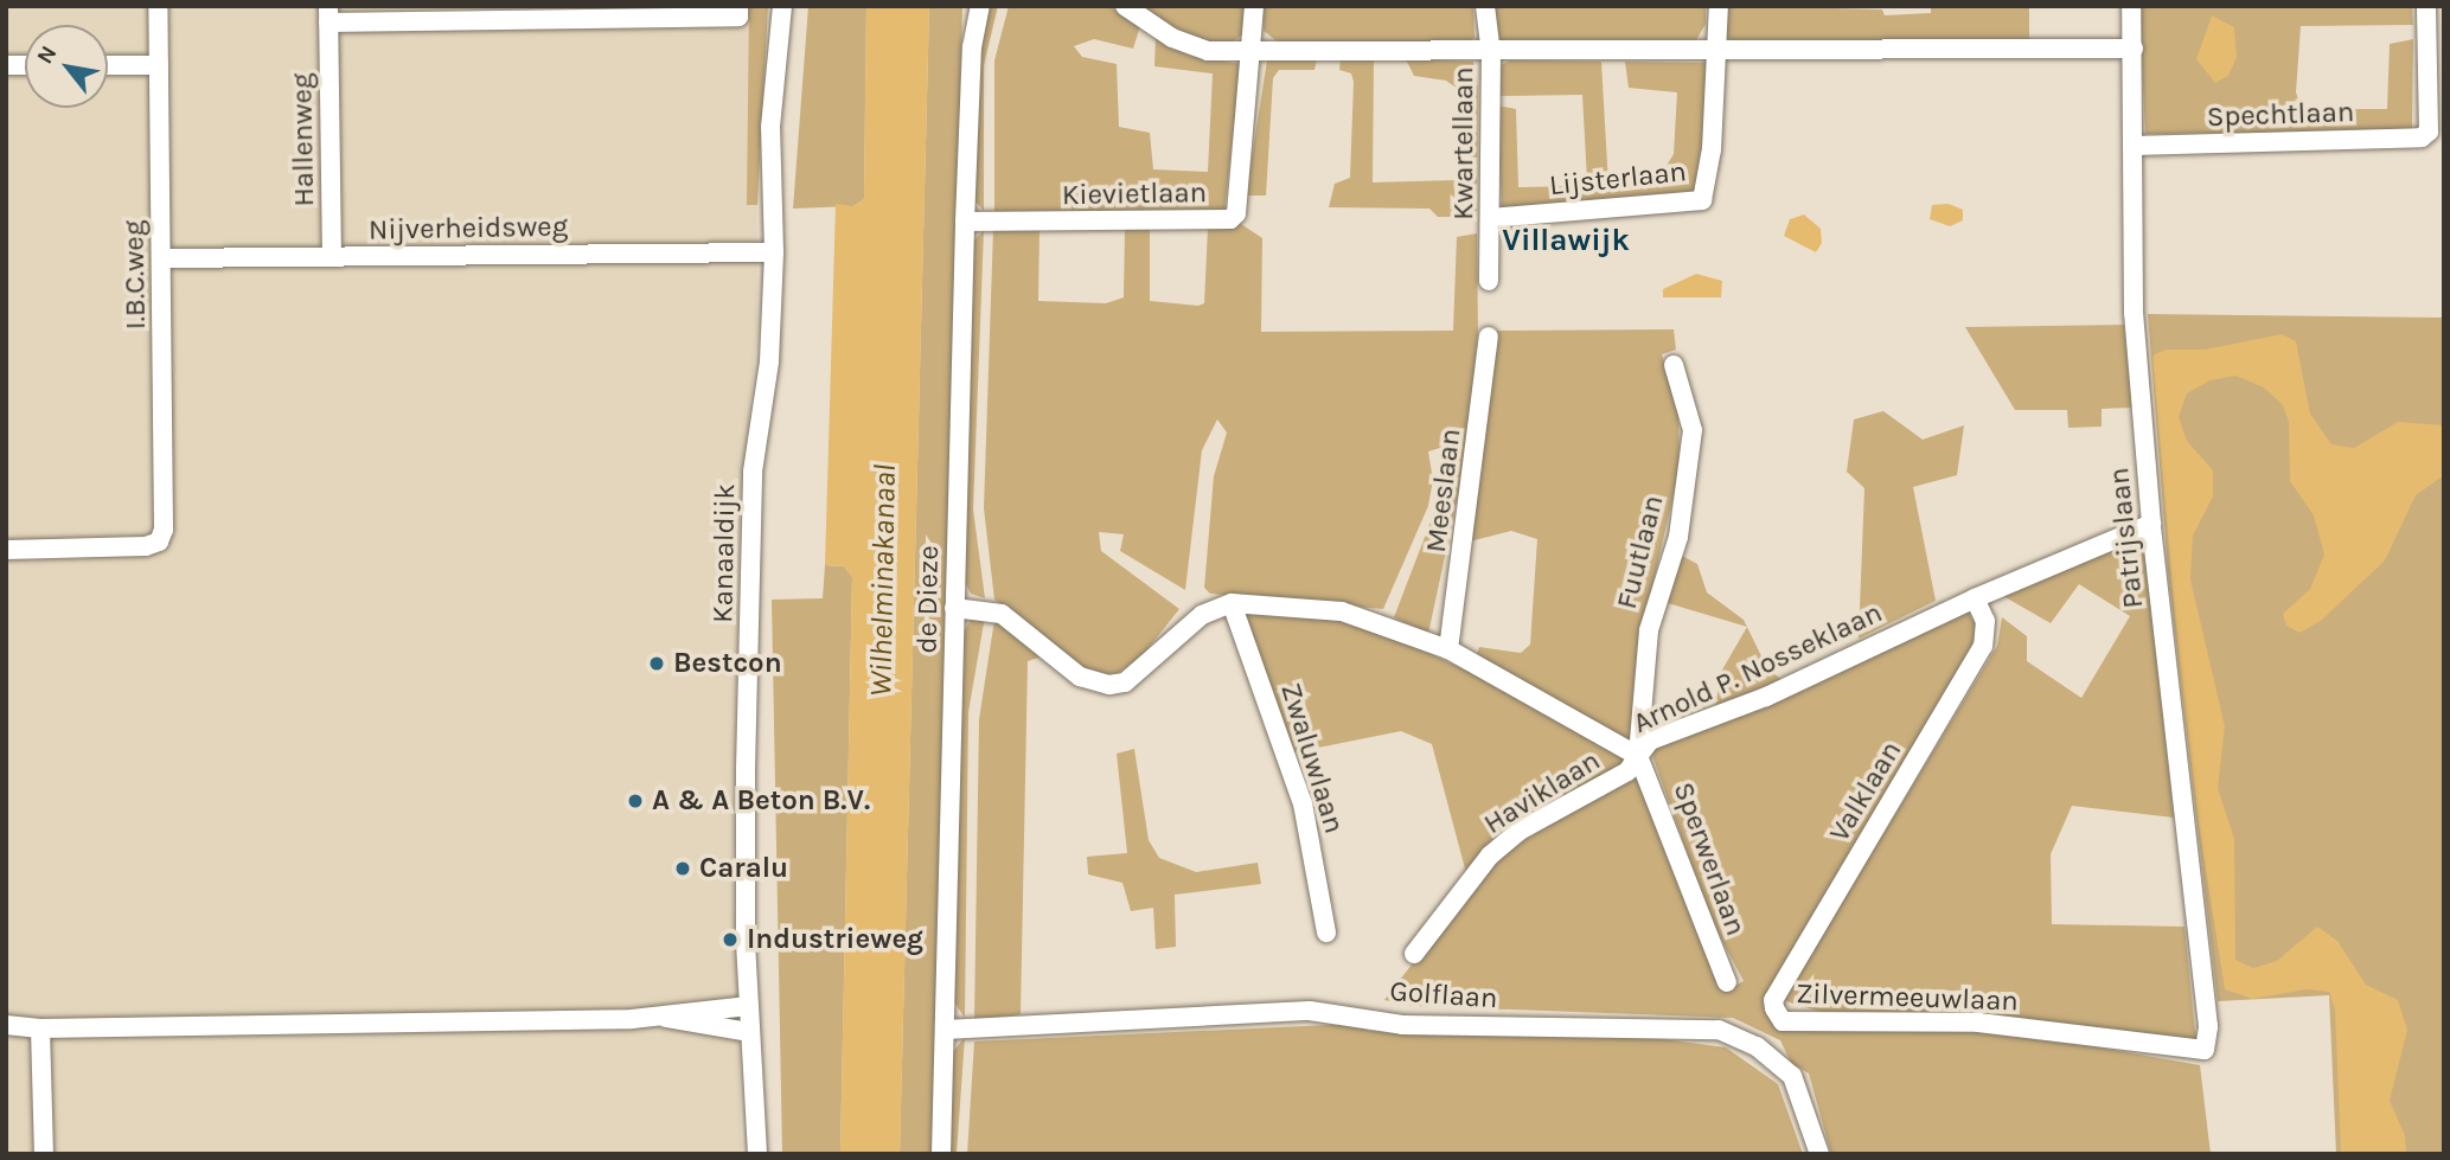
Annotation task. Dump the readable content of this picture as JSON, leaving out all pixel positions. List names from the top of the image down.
{
  "streets": {
    "street": [
      "Spechtlaan",
      "Hallenweg",
      "Kwartellaan",
      "Lijsterlaan",
      "Kievietlaan",
      "Nijverheidsweg",
      "I.B.C.weg",
      "Meeslaan",
      "Patrijslaan",
      "Fuutlaan",
      "Kanaaldijk",
      "de Dieze",
      "Arnold P. Nosseklaan",
      "Zwaluwlaan",
      "Valklaan",
      "Haviklaan",
      "Sperwerlaan",
      "Golflaan",
      "Zilvermeeuwlaan"
    ]
  },
  "crossings": [
    ["Spechtlaan", "Patrijslaan"],
    ["Hallenweg", "Nijverheidsweg"],
    ["Kwartellaan", "Lijsterlaan"],
    ["Kievietlaan", "de Dieze"],
    ["Nijverheidsweg", "I.B.C.weg"],
    ["Nijverheidsweg", "Kanaaldijk"],
    ["Meeslaan", "Arnold P. Nosseklaan"],
    ["Patrijslaan", "Arnold P. Nosseklaan"],
    ["Patrijslaan", "Zilvermeeuwlaan"],
    ["Fuutlaan", "Arnold P. Nosseklaan"],
    ["Fuutlaan", "Haviklaan"],
    ["Fuutlaan", "Sperwerlaan"],
    ["de Dieze", "Golflaan"],
    ["Arnold P. Nosseklaan", "Zwaluwlaan"],
    ["Arnold P. Nosseklaan", "Valklaan"],
    ["Arnold P. Nosseklaan", "Haviklaan"],
    ["Arnold P. Nosseklaan", "Sperwerlaan"],
    ["Valklaan", "Zilvermeeuwlaan"],
    ["Haviklaan", "Sperwerlaan"]
  ],
  "districts": ["Villawijk"],
  "water": ["Wilhelminakanaal"],
  "places": [
    "Bestcon",
    "A & A Beton B.V.",
    "Caralu",
    "Industrieweg"
  ],
  "north": "top left"
}
